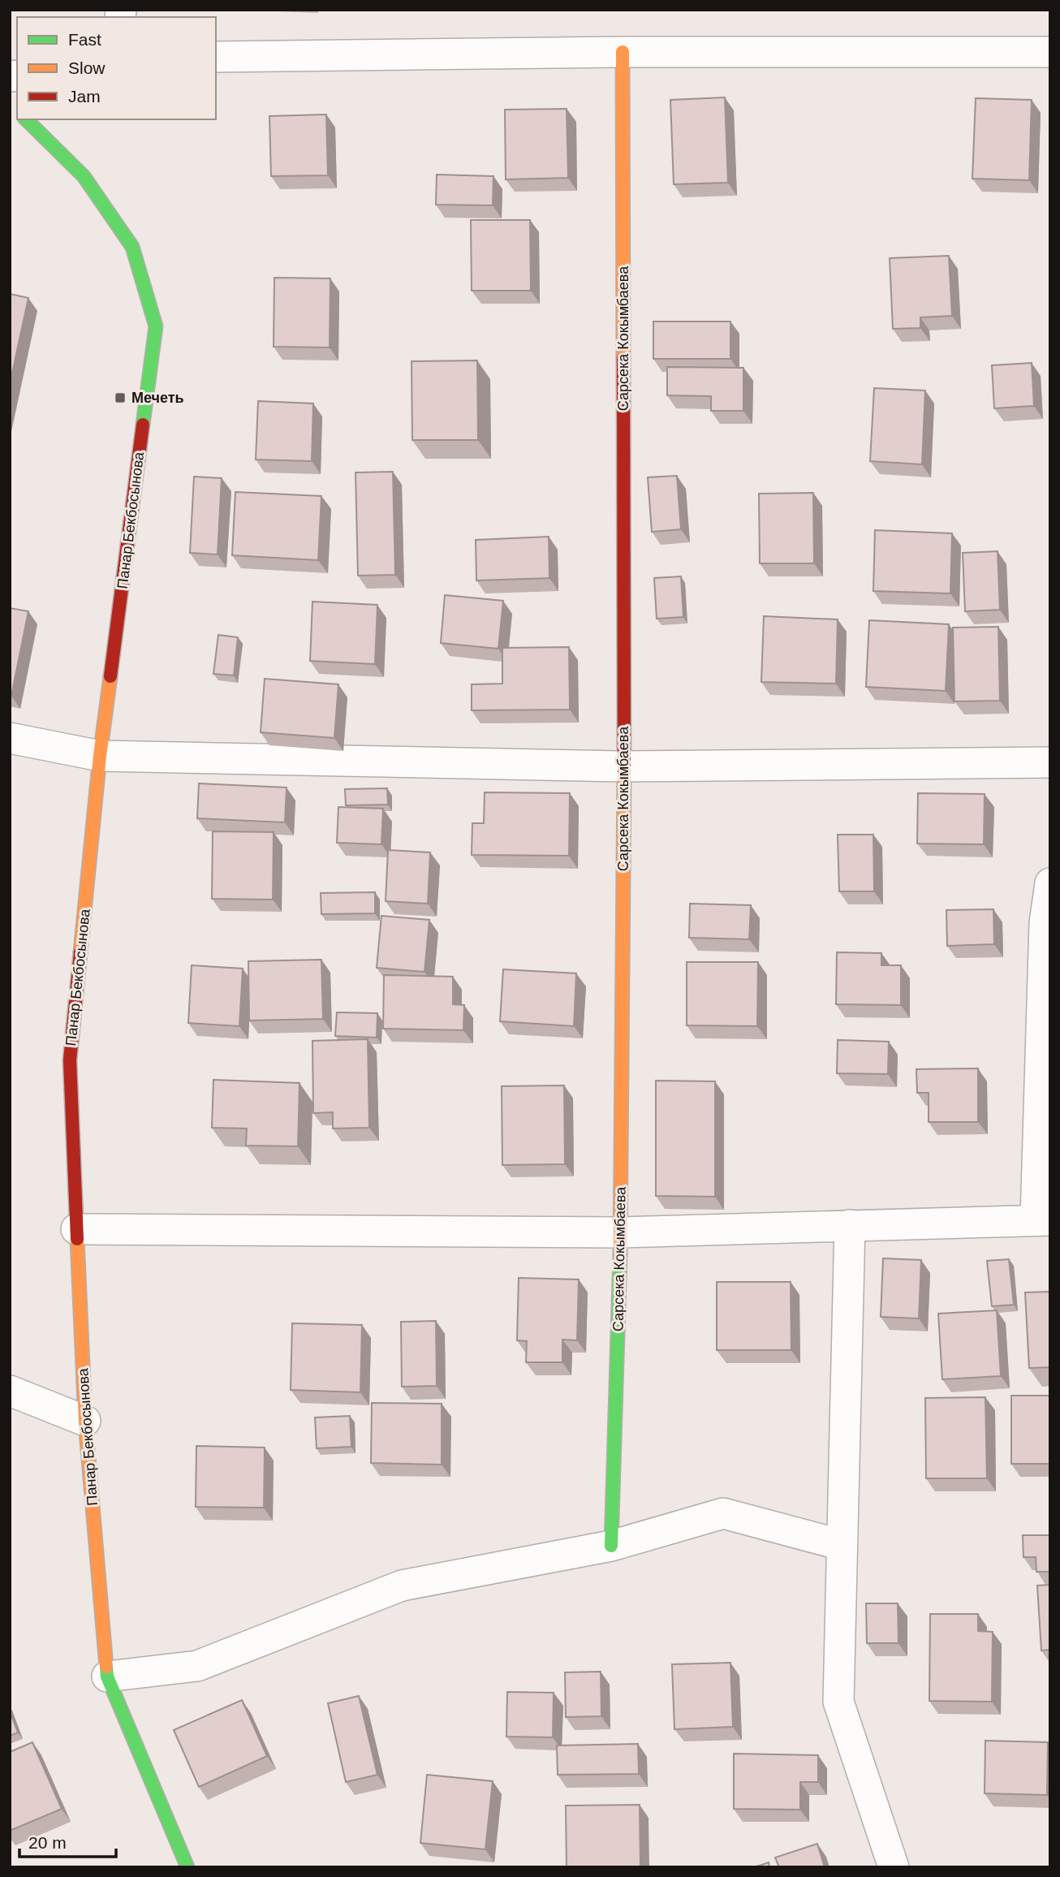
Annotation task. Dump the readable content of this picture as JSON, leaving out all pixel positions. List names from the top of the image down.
{
  "streets": {
    "street": ["Сарсека Кокымбаева", "Панар Бекбосынова"]
  },
  "places": {
    "transit": ["Мечеть"]
  },
  "legend": ["Fast", "Slow", "Jam"],
  "scale_bar": "20 m"
}
